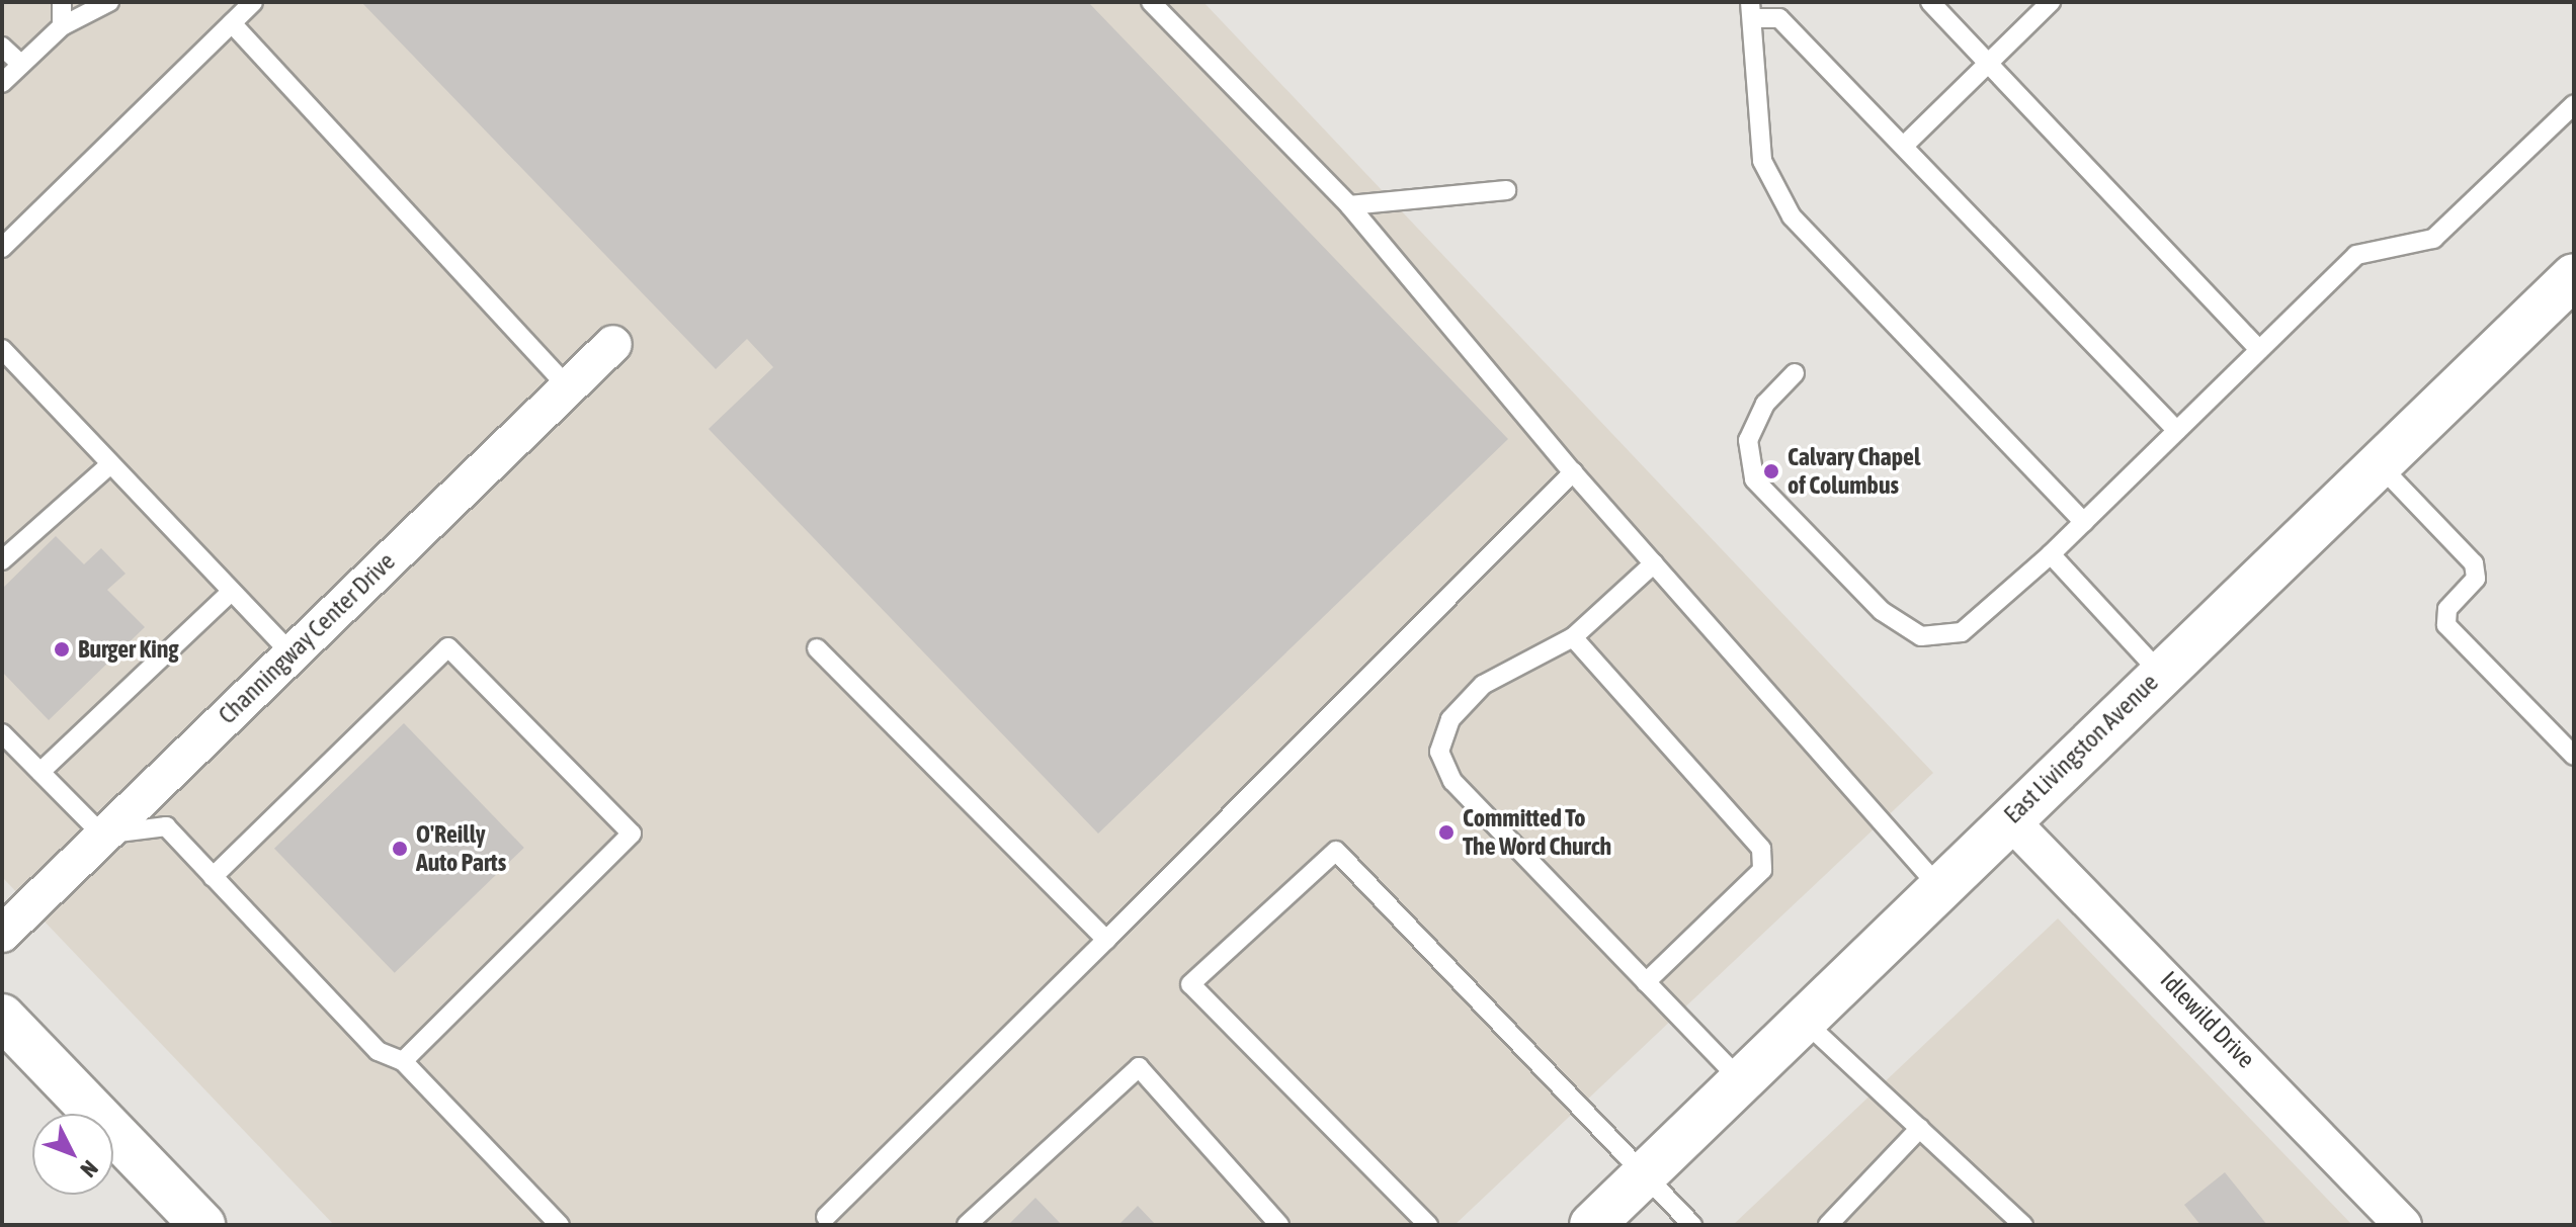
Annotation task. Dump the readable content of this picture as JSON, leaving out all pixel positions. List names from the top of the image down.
{
  "streets": {
    "main road": ["East Livingston Avenue"],
    "street": ["Channingway Center Drive", "Idlewild Drive"]
  },
  "crossings": [
    ["East Livingston Avenue", "Idlewild Drive"]
  ],
  "places": [
    "Calvary Chapel of Columbus",
    "Burger King",
    "Committed To The Word Church",
    "O'Reilly Auto Parts"
  ],
  "north": "bottom right"
}
